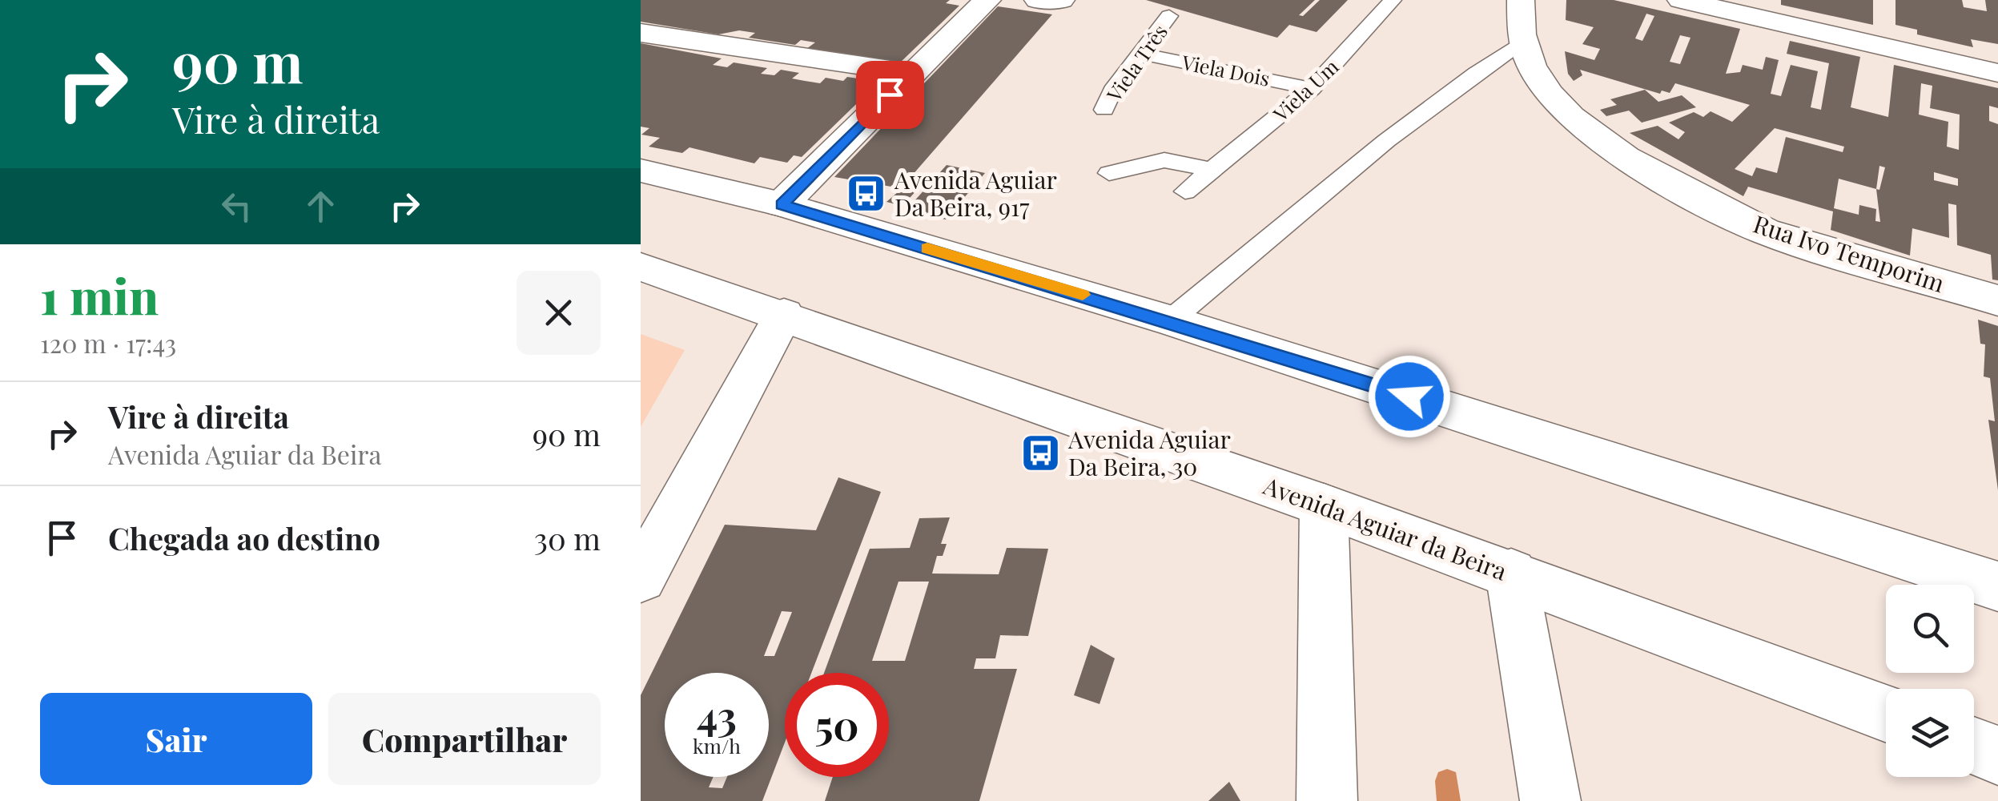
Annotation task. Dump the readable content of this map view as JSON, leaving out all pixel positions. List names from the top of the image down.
{
  "streets": {
    "street": ["Rua Ivo Temporim", "Avenida Aguiar da Beira"],
    "lane": ["Viela Três", "Viela Dois", "Viela Um"]
  },
  "crossings": [
    ["Viela Três", "Viela Dois"],
    ["Viela Dois", "Viela Um"]
  ],
  "places": {
    "bus stop": ["Avenida Aguiar Da Beira, 917", "Avenida Aguiar Da Beira, 30"]
  },
  "page": {
    "turn": ["90 m", "Vire à direita"],
    "heading": ["1 min", "120 m · 17:43"],
    "list": [
      {
        "name": "Vire à direita",
        "note": "Avenida Aguiar da Beira",
        "value": "90 m"
      },
      {
        "name": "Chegada ao destino",
        "value": "30 m"
      }
    ],
    "speed": "43 km/h",
    "limit": "50",
    "buttons": ["Sair", "Compartilhar"]
  }
}
